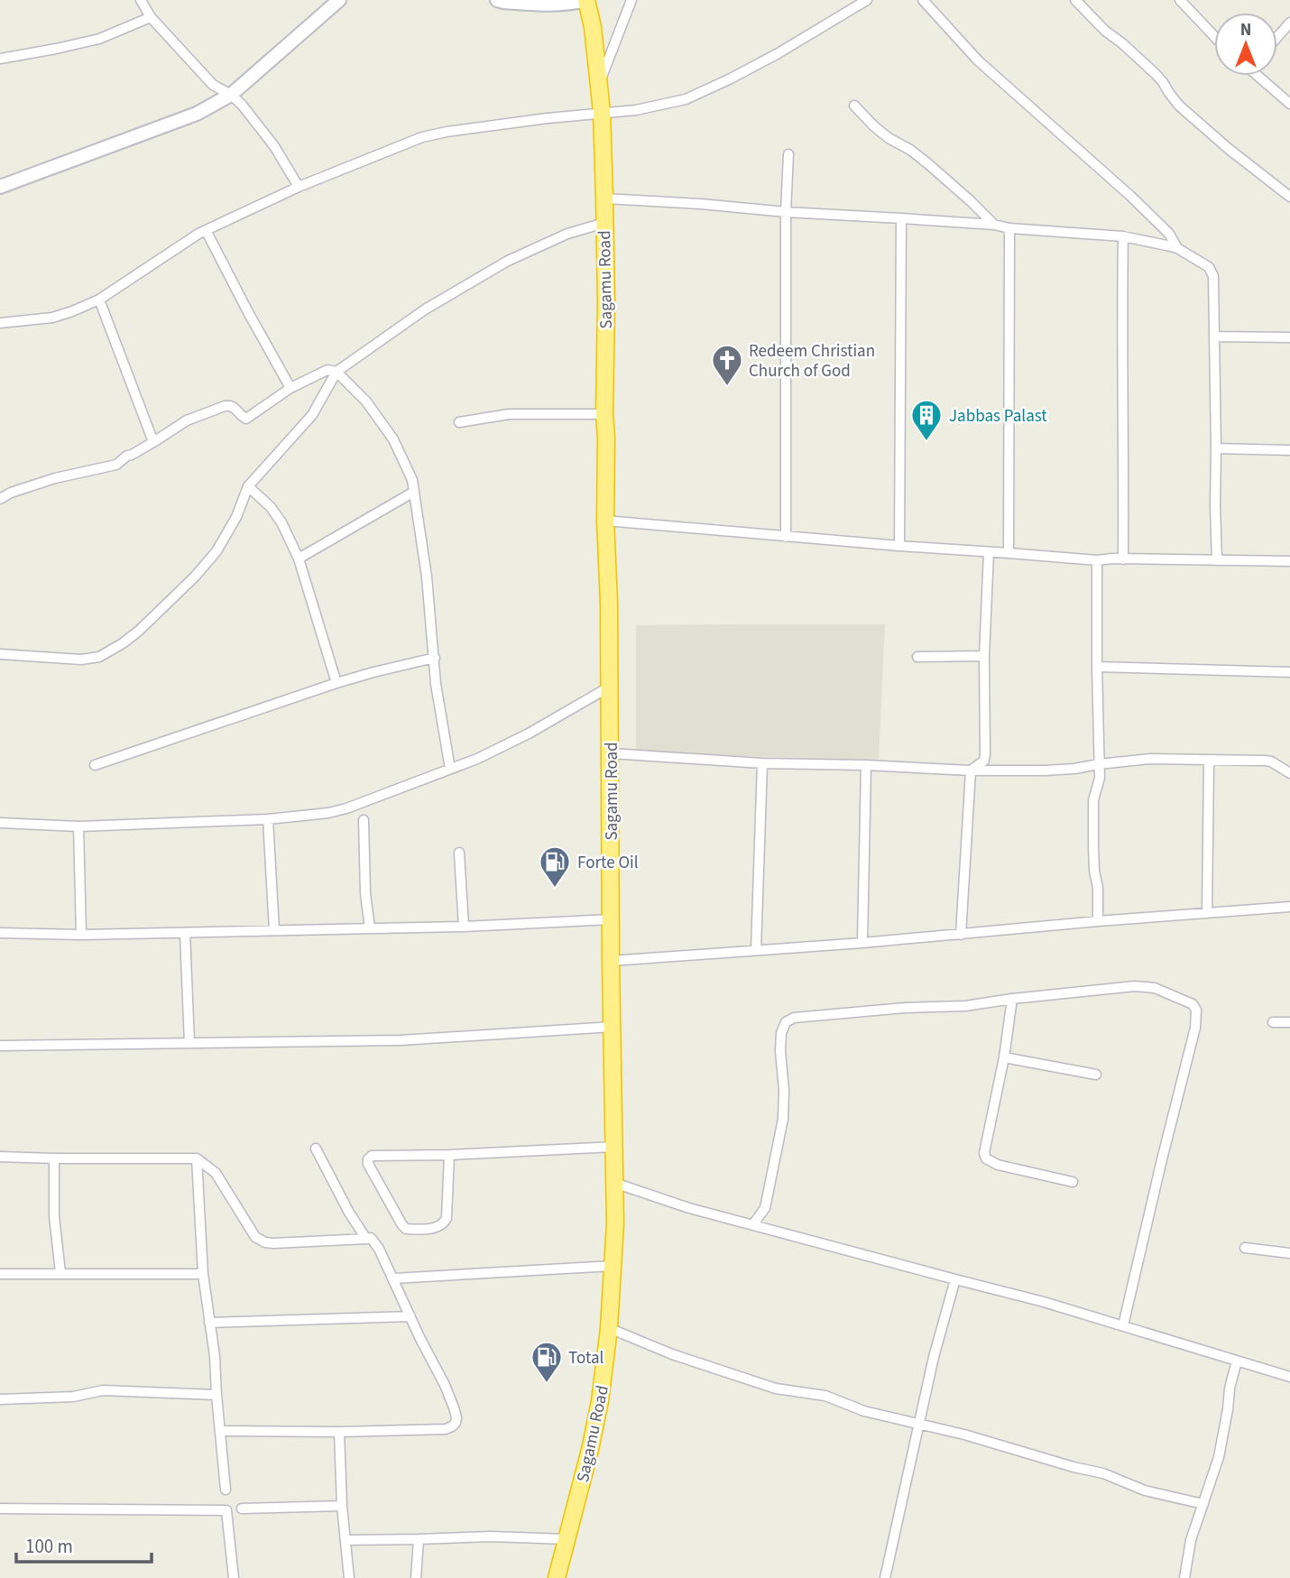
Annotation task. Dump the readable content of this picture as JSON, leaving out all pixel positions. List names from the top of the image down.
{
  "streets": {
    "highway": ["Sagamu Road"]
  },
  "places": {
    "church": ["Redeem Christian Church of God"],
    "building": ["Jabbas Palast"],
    "fuel station": ["Forte Oil", "Total"]
  },
  "scale_bar": "100 m",
  "north": "top"
}
